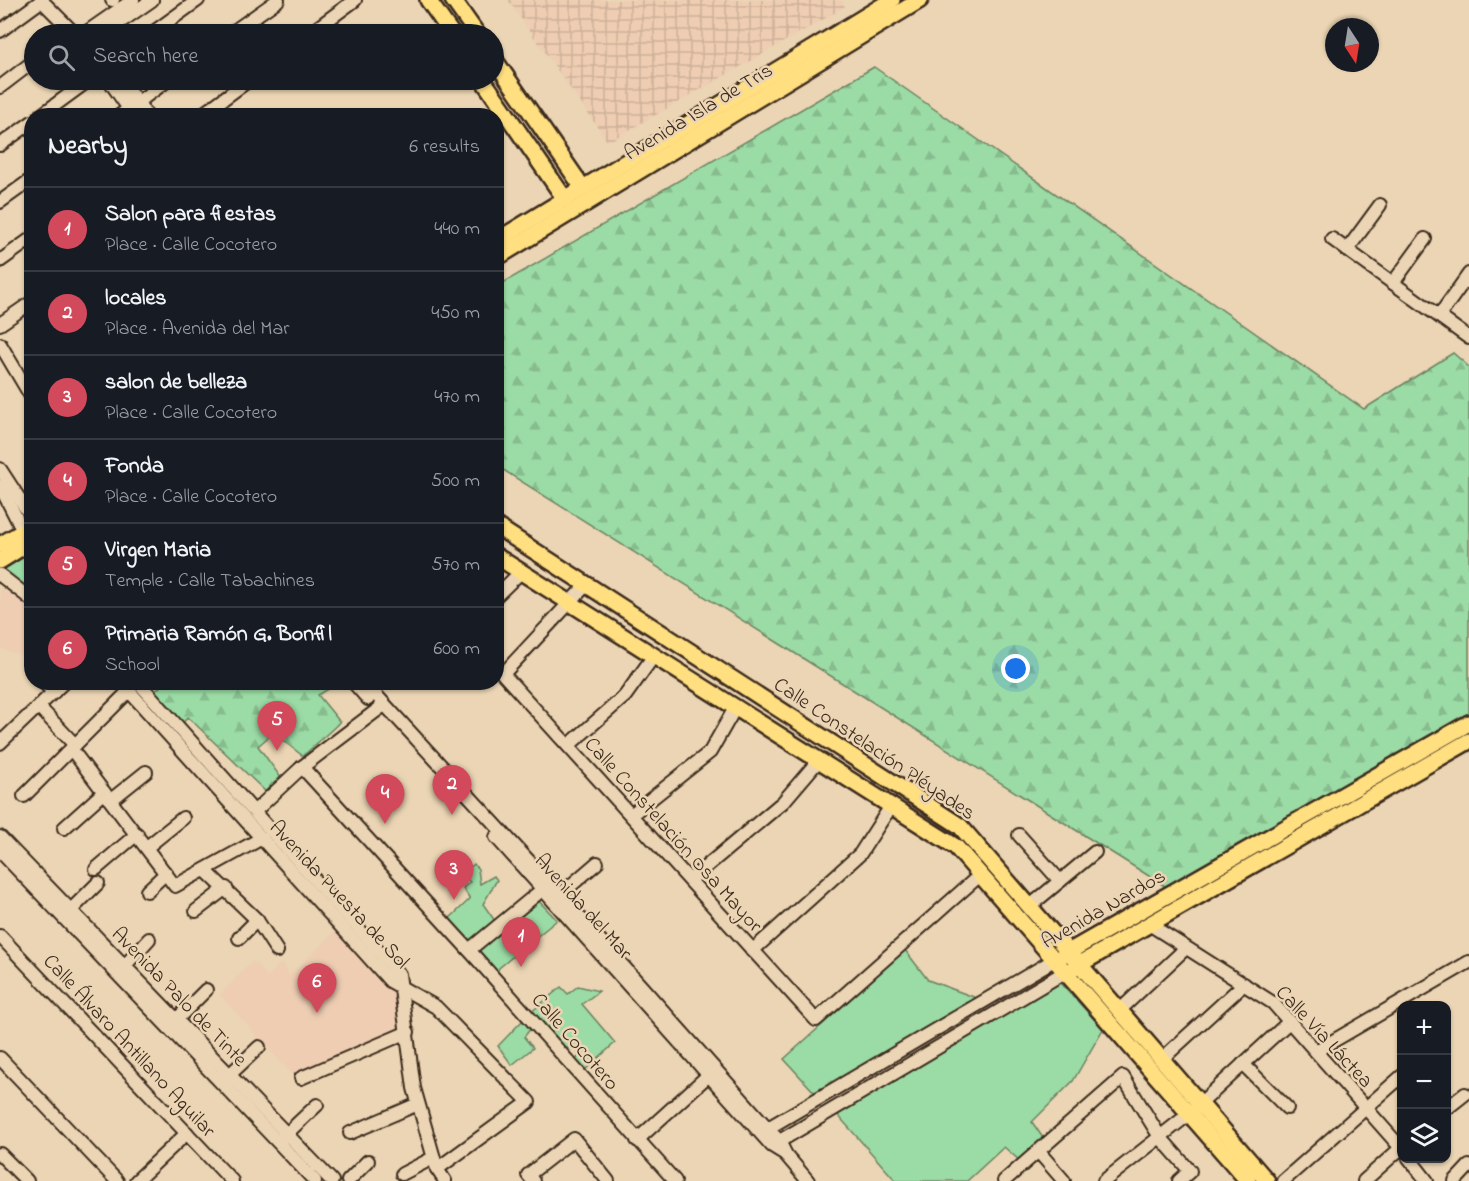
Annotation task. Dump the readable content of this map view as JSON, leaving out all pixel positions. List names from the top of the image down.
{
  "streets": {
    "main road": ["Avenida Isla de Tris", "Calle Constelación Pléyades", "Avenida Nardos"],
    "street": [
      "Calle Constelación Osa Mayor",
      "Avenida Puesta de Sol",
      "Avenida del Mar",
      "Avenida Palo de Tinte",
      "Calle Vía Láctea",
      "Calle Cocotero",
      "Calle Álvaro Antillano Aguilar"
    ]
  },
  "crossings": [
    ["Calle Constelación Pléyades", "Calle Constelación Osa Mayor"],
    ["Calle Constelación Pléyades", "Avenida Nardos"],
    ["Avenida del Mar", "Avenida Nardos"],
    ["Avenida Nardos", "Calle Vía Láctea"]
  ],
  "north": "bottom",
  "page": {
    "search": "Search here",
    "heading": ["Nearby", "6 results"],
    "list": [
      {
        "mark": "1",
        "name": "Salon para fiestas",
        "note": "Place · Calle Cocotero",
        "value": "440 m"
      },
      {
        "mark": "2",
        "name": "locales",
        "note": "Place · Avenida del Mar",
        "value": "450 m"
      },
      {
        "mark": "3",
        "name": "salon de belleza",
        "note": "Place · Calle Cocotero",
        "value": "470 m"
      },
      {
        "mark": "4",
        "name": "Fonda",
        "note": "Place · Calle Cocotero",
        "value": "500 m"
      },
      {
        "mark": "5",
        "name": "Virgen Maria",
        "note": "Temple · Calle Tabachines",
        "value": "570 m"
      },
      {
        "mark": "6",
        "name": "Primaria Ramón G. Bonfil",
        "note": "School",
        "value": "600 m"
      }
    ],
    "pins": [
      "5",
      "2",
      "4",
      "3",
      "1",
      "6"
    ],
    "map_buttons": ["+", "−"]
  }
}
